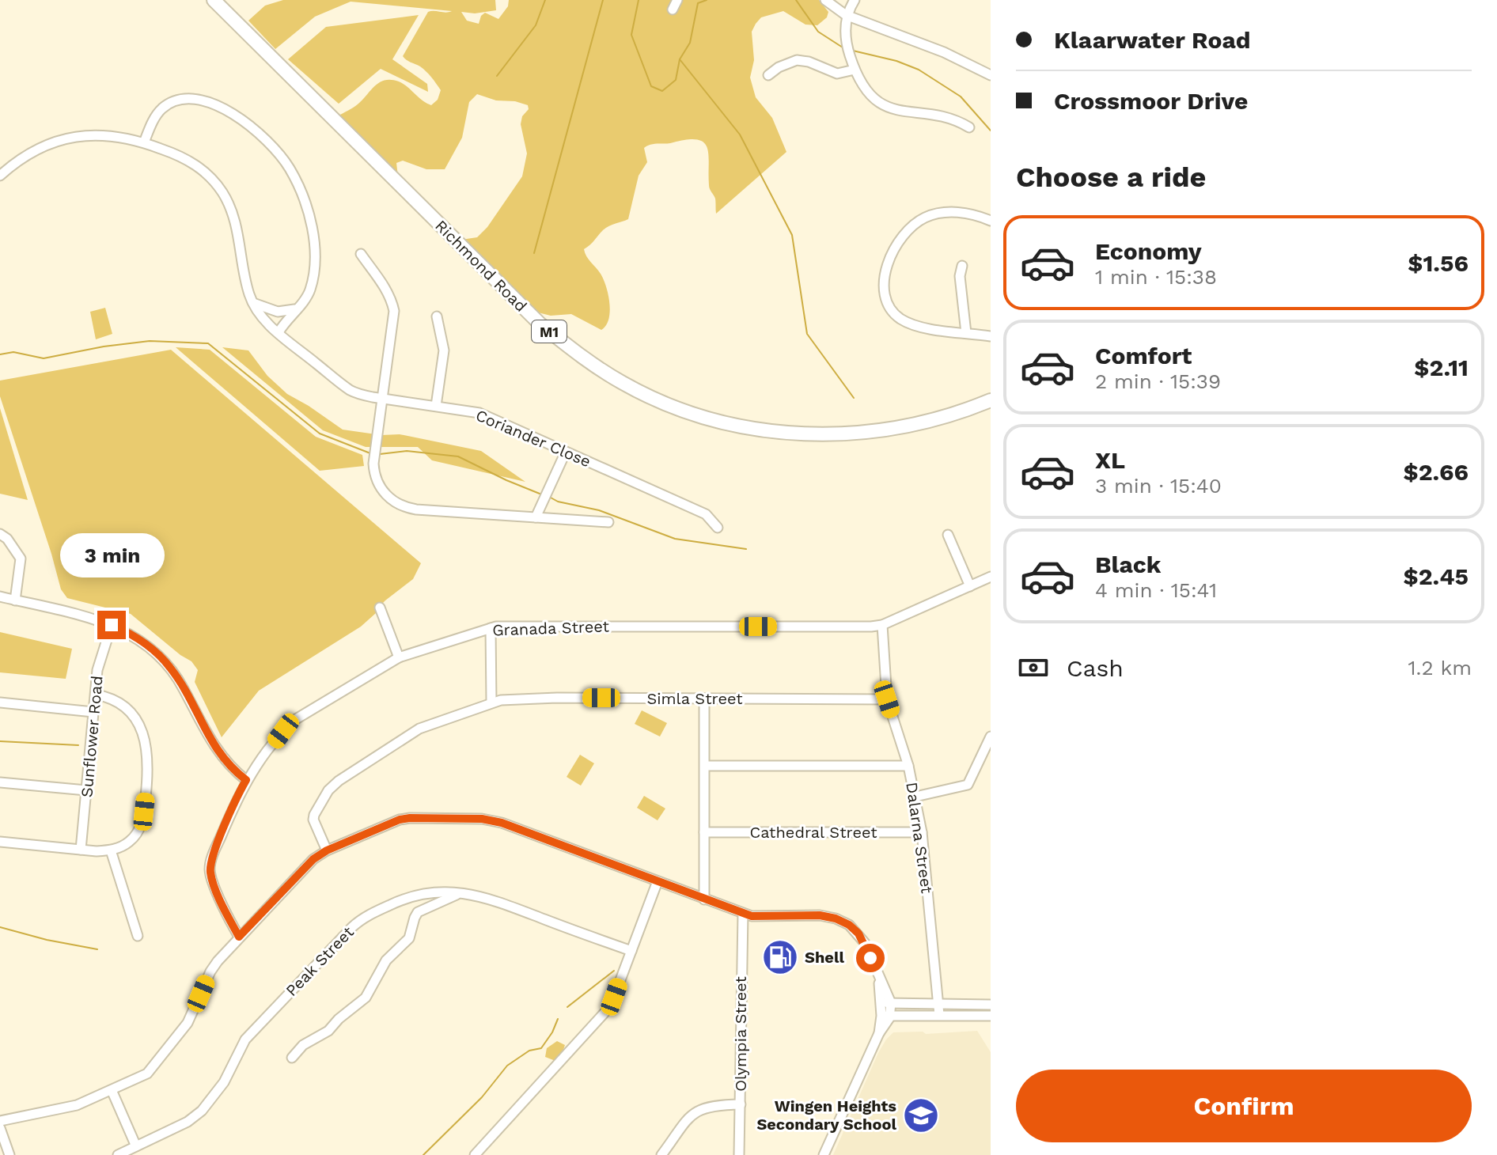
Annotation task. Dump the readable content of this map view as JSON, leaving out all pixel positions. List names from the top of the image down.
{
  "streets": {
    "highway": ["Richmond Road", "M1"],
    "street": [
      "Coriander Close",
      "Granada Street",
      "Simla Street",
      "Sunflower Road",
      "Cathedral Street",
      "Dalarna Street",
      "Peak Street",
      "Olympia Street"
    ]
  },
  "crossings": [
    ["Granada Street", "Dalarna Street"],
    ["Simla Street", "Dalarna Street"],
    ["Cathedral Street", "Dalarna Street"]
  ],
  "places": {
    "fuel station": ["Shell"],
    "school or university": ["Wingen Heights Secondary School"]
  },
  "page": {
    "banner": ["Klaarwater Road", "Crossmoor Drive"],
    "heading": "Choose a ride",
    "list": [
      {
        "name": "Economy",
        "note": "1 min · 15:38",
        "value": "$1.56"
      },
      {
        "name": "Comfort",
        "note": "2 min · 15:39",
        "value": "$2.11"
      },
      {
        "name": "XL",
        "note": "3 min · 15:40",
        "value": "$2.66"
      },
      {
        "name": "Black",
        "note": "4 min · 15:41",
        "value": "$2.45"
      }
    ],
    "bubble": "3 min",
    "pay": ["Cash", "1.2 km"],
    "buttons": "Confirm"
  }
}
